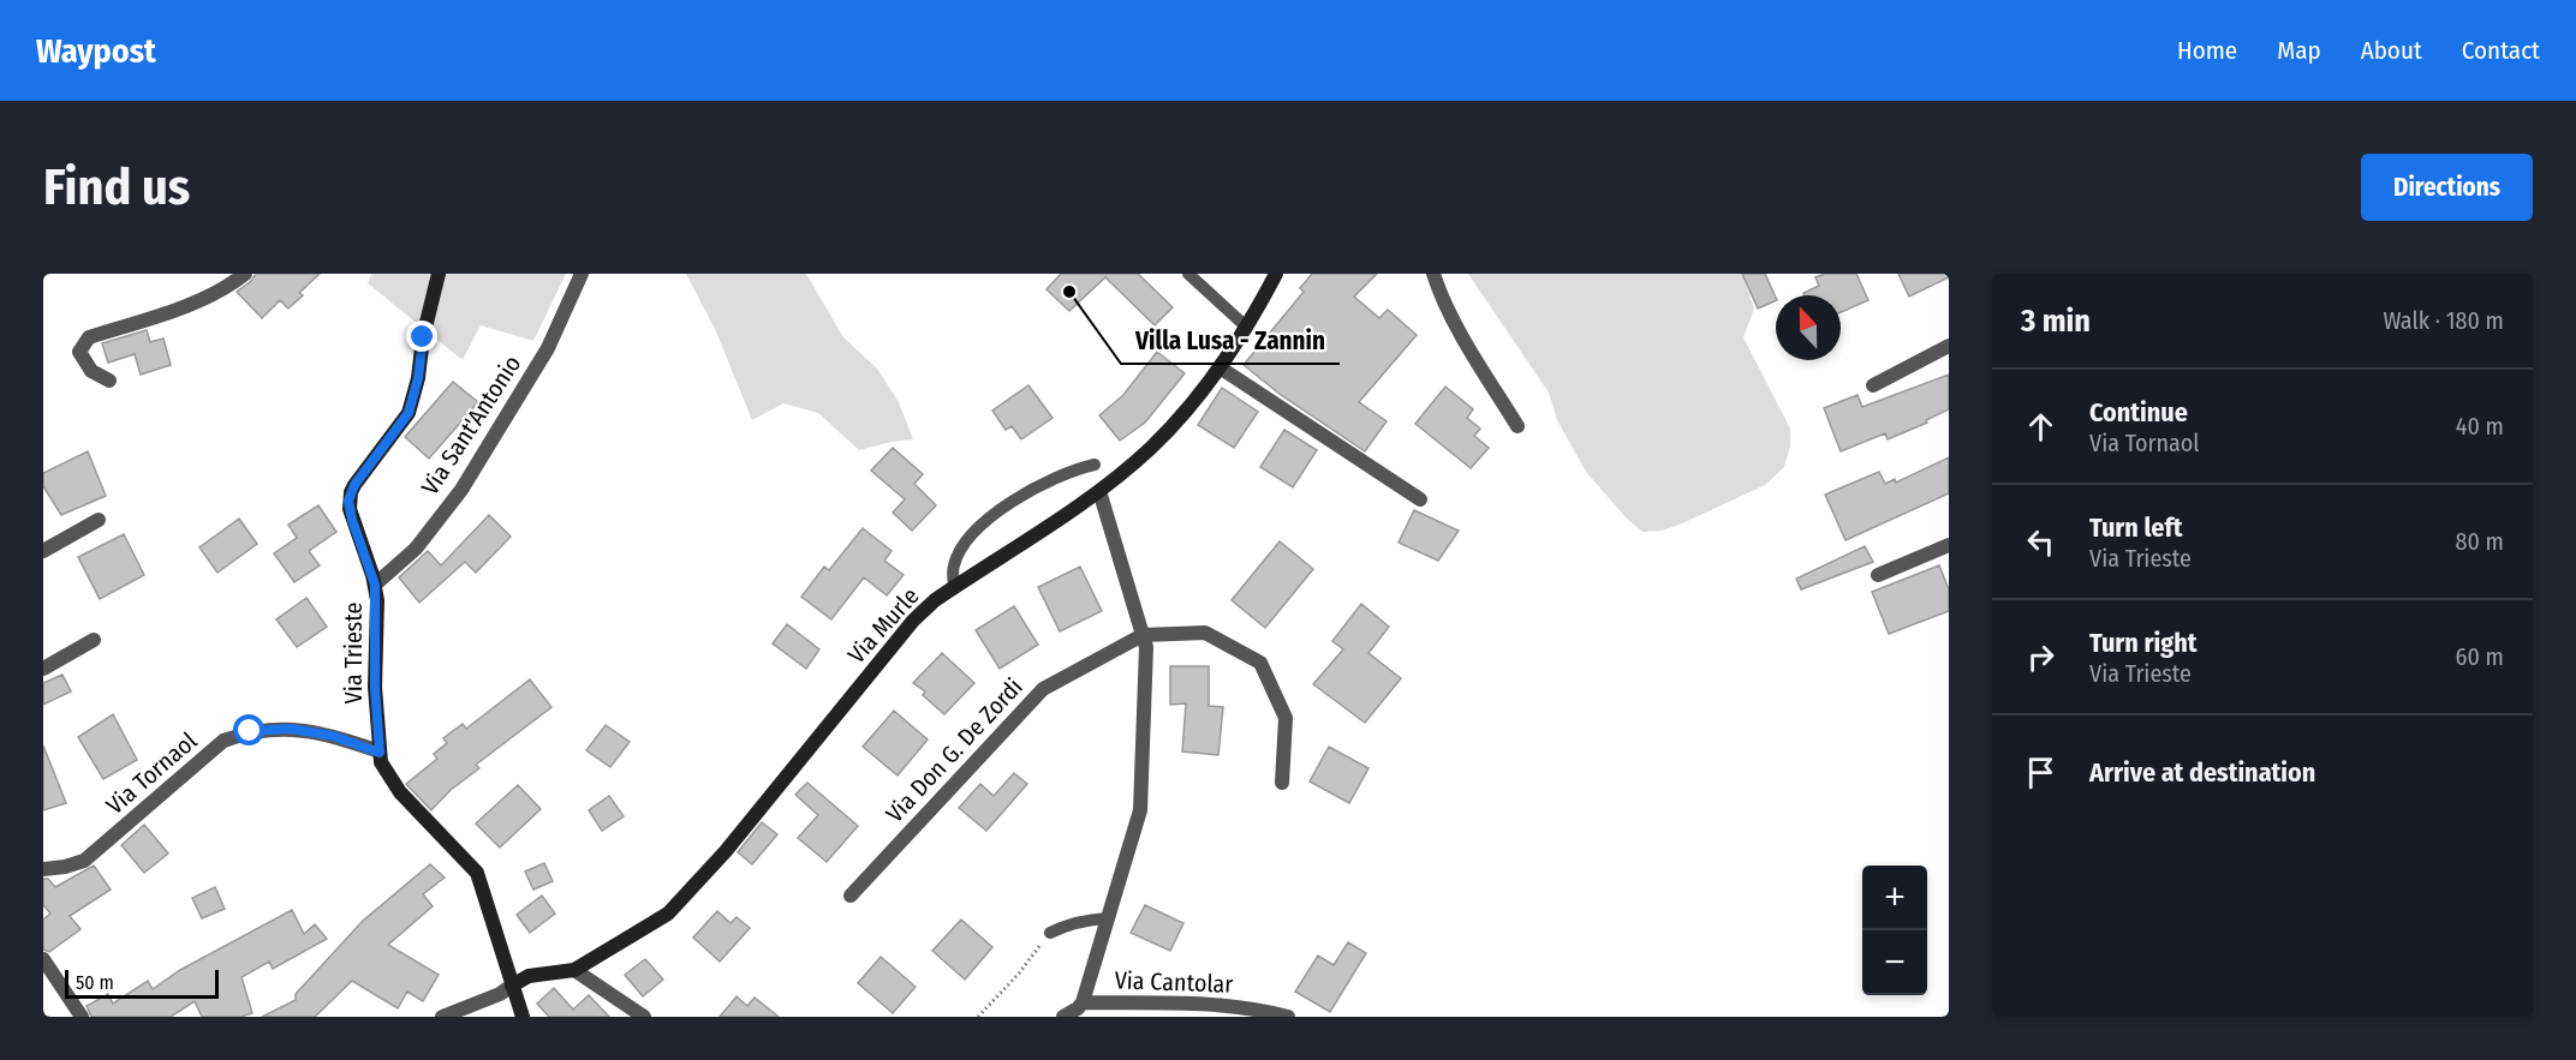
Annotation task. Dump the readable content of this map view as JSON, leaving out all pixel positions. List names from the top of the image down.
{
  "streets": {
    "main road": ["Via Murle", "Via Trieste"],
    "street": [
      "Via Sant'Antonio",
      "Via Don G. De Zordi",
      "Via Tornaol",
      "Via Cantolar"
    ]
  },
  "crossings": [
    ["Via Sant'Antonio", "Via Trieste"],
    ["Via Murle", "Via Trieste"],
    ["Via Trieste", "Via Tornaol"]
  ],
  "places": ["Villa Lusa - Zannin"],
  "scale_bar": "50 m",
  "north": "top",
  "page": {
    "header": "Waypost",
    "nav": [
      "Home",
      "Map",
      "About",
      "Contact"
    ],
    "buttons": "Directions",
    "title": "Find us",
    "heading": ["3 min", "Walk · 180 m"],
    "list": [
      ["Continue", "Via Tornaol", "40 m"],
      ["Turn left", "Via Trieste", "80 m"],
      ["Turn right", "Via Trieste", "60 m"],
      "Arrive at destination"
    ],
    "map_buttons": ["+", "−"],
    "scale": "50 m"
  }
}
